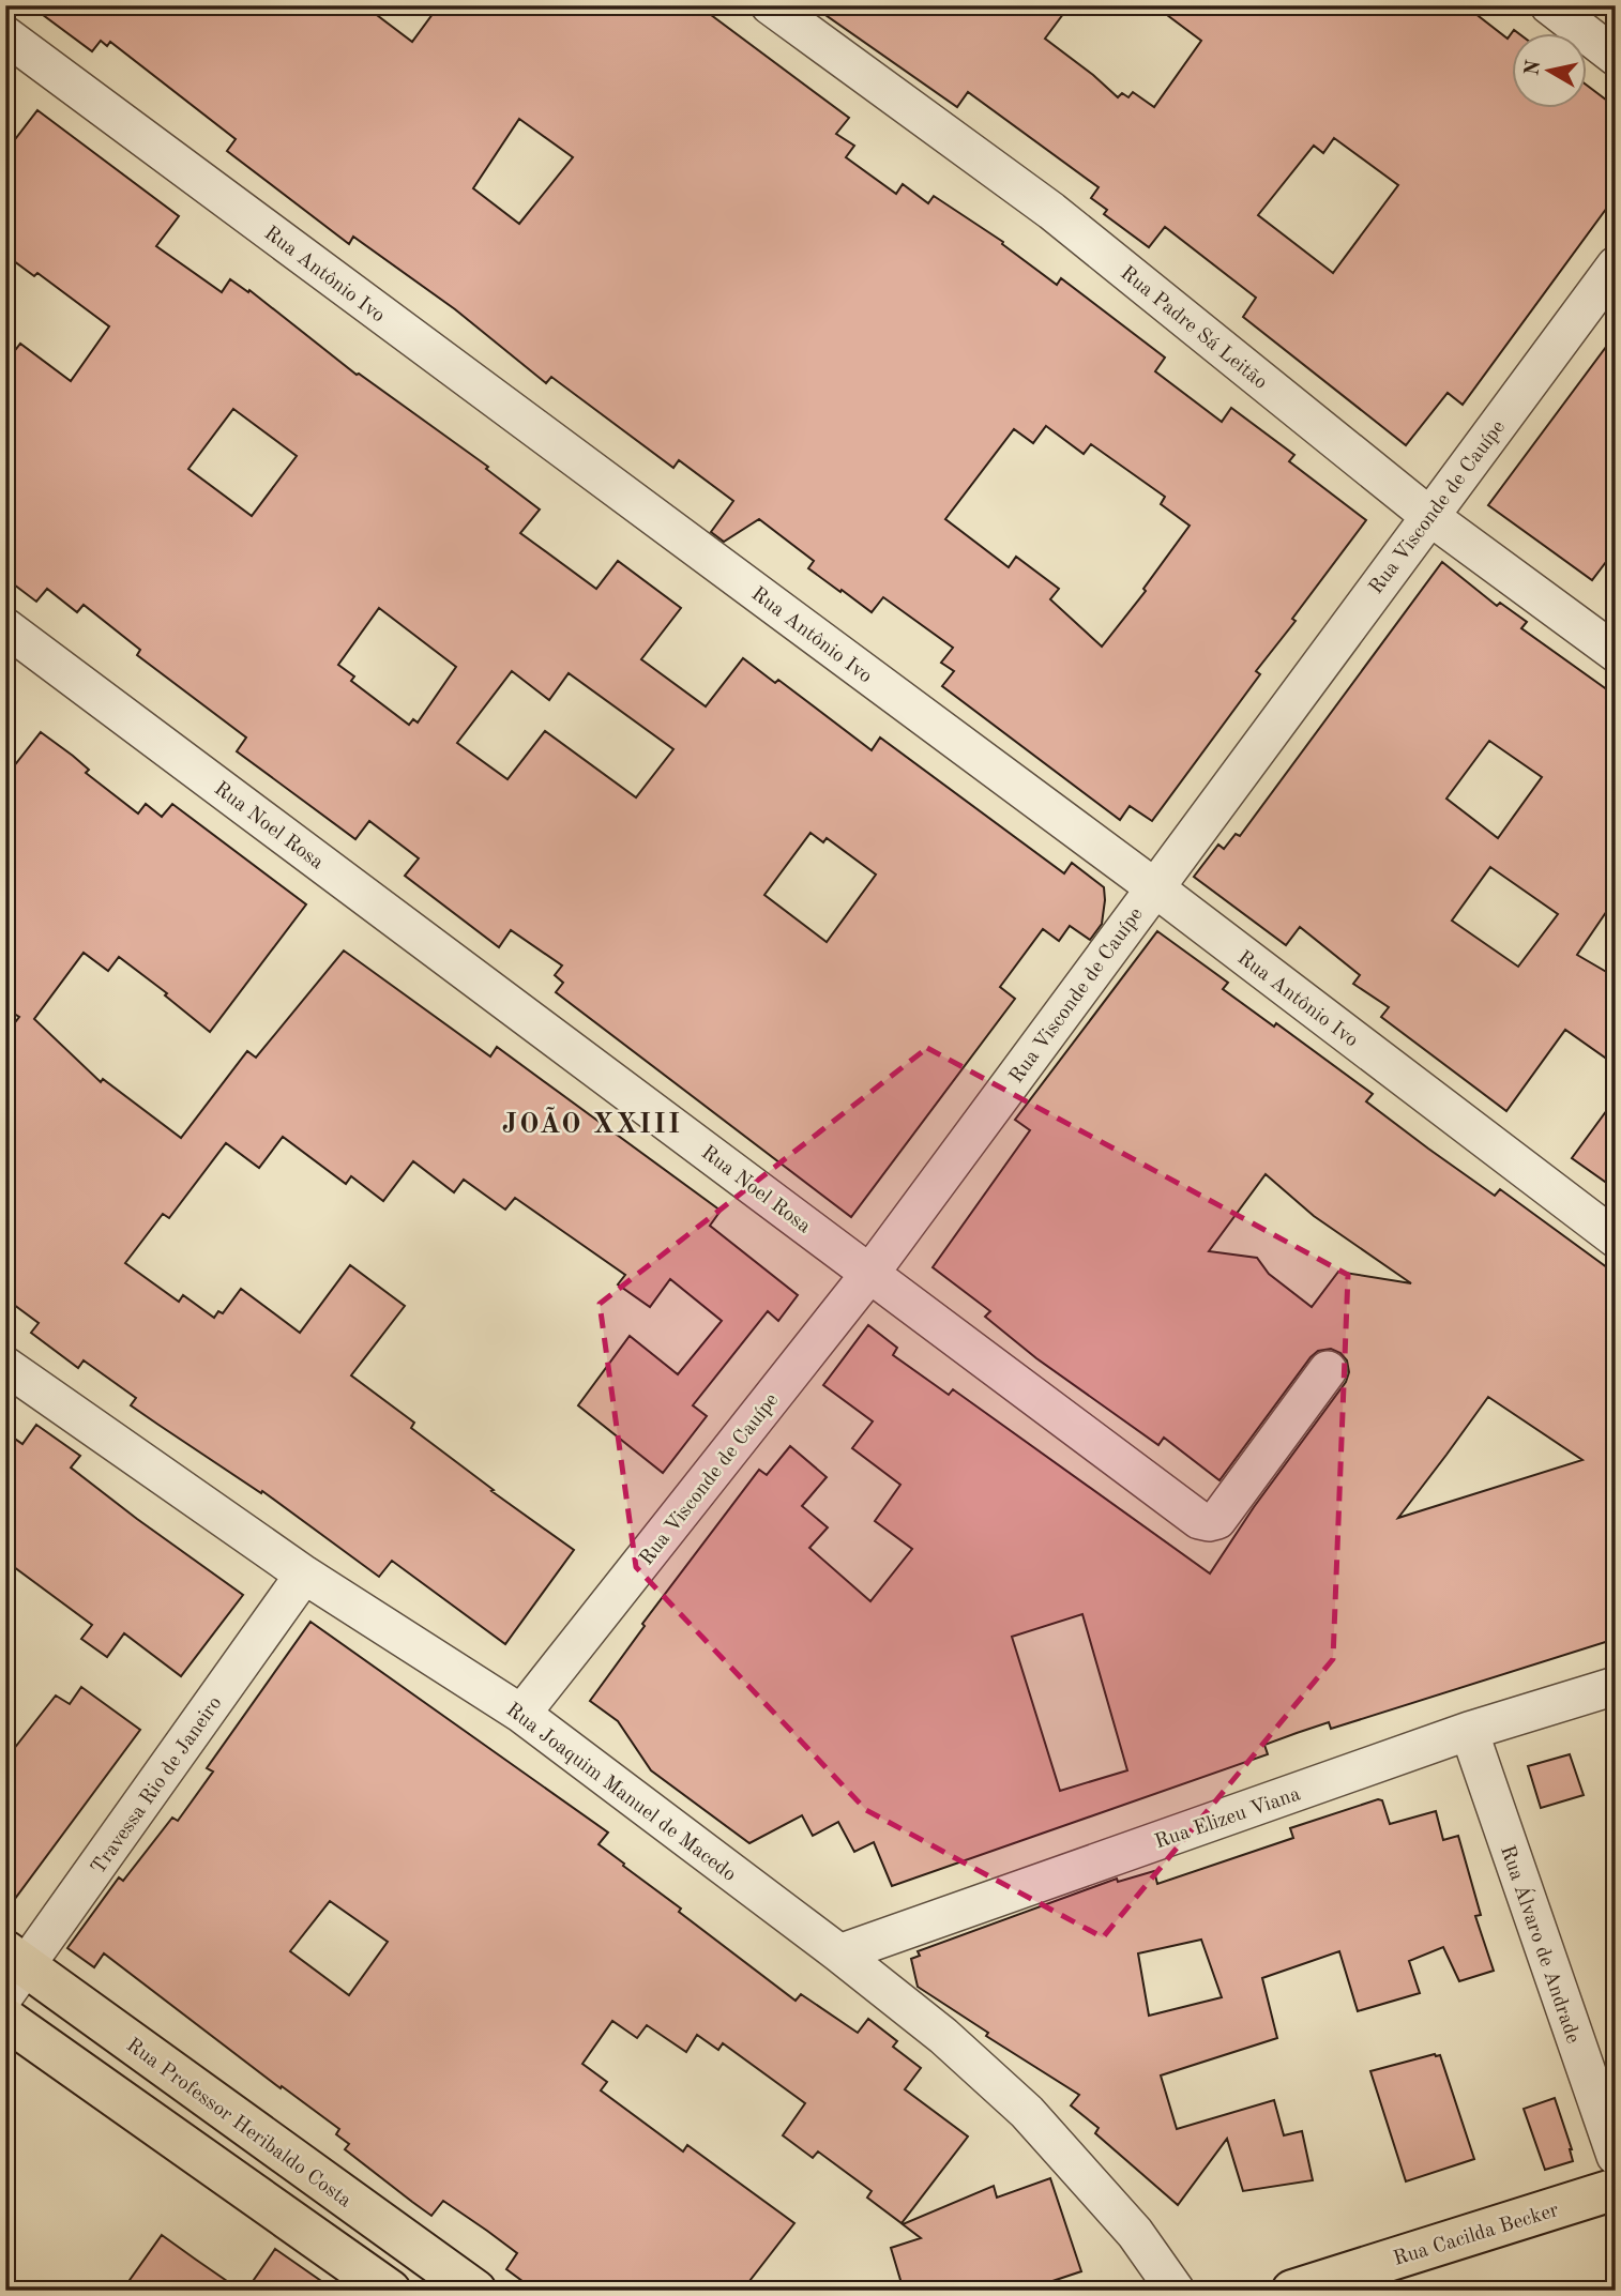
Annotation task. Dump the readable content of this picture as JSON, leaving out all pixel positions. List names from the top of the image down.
{
  "streets": {
    "main road": ["Rua Professor Heribaldo Costa", "Rua Cacilda Becker"],
    "street": [
      "Rua Antônio Ivo",
      "Rua Padre Sá Leitão",
      "Rua Visconde de Cauípe",
      "Rua Noel Rosa",
      "Travessa Rio de Janeiro",
      "Rua Joaquim Manuel de Macedo",
      "Rua Elizeu Viana",
      "Rua Álvaro de Andrade"
    ]
  },
  "crossings": [
    ["Rua Antônio Ivo", "Rua Visconde de Cauípe"],
    ["Rua Padre Sá Leitão", "Rua Visconde de Cauípe"],
    ["Rua Visconde de Cauípe", "Rua Noel Rosa"],
    ["Rua Visconde de Cauípe", "Rua Joaquim Manuel de Macedo"],
    ["Travessa Rio de Janeiro", "Rua Joaquim Manuel de Macedo"],
    ["Travessa Rio de Janeiro", "Rua Professor Heribaldo Costa"],
    ["Rua Joaquim Manuel de Macedo", "Rua Elizeu Viana"],
    ["Rua Elizeu Viana", "Rua Álvaro de Andrade"]
  ],
  "districts": ["JOÃO XXIII"],
  "north": "left"
}
